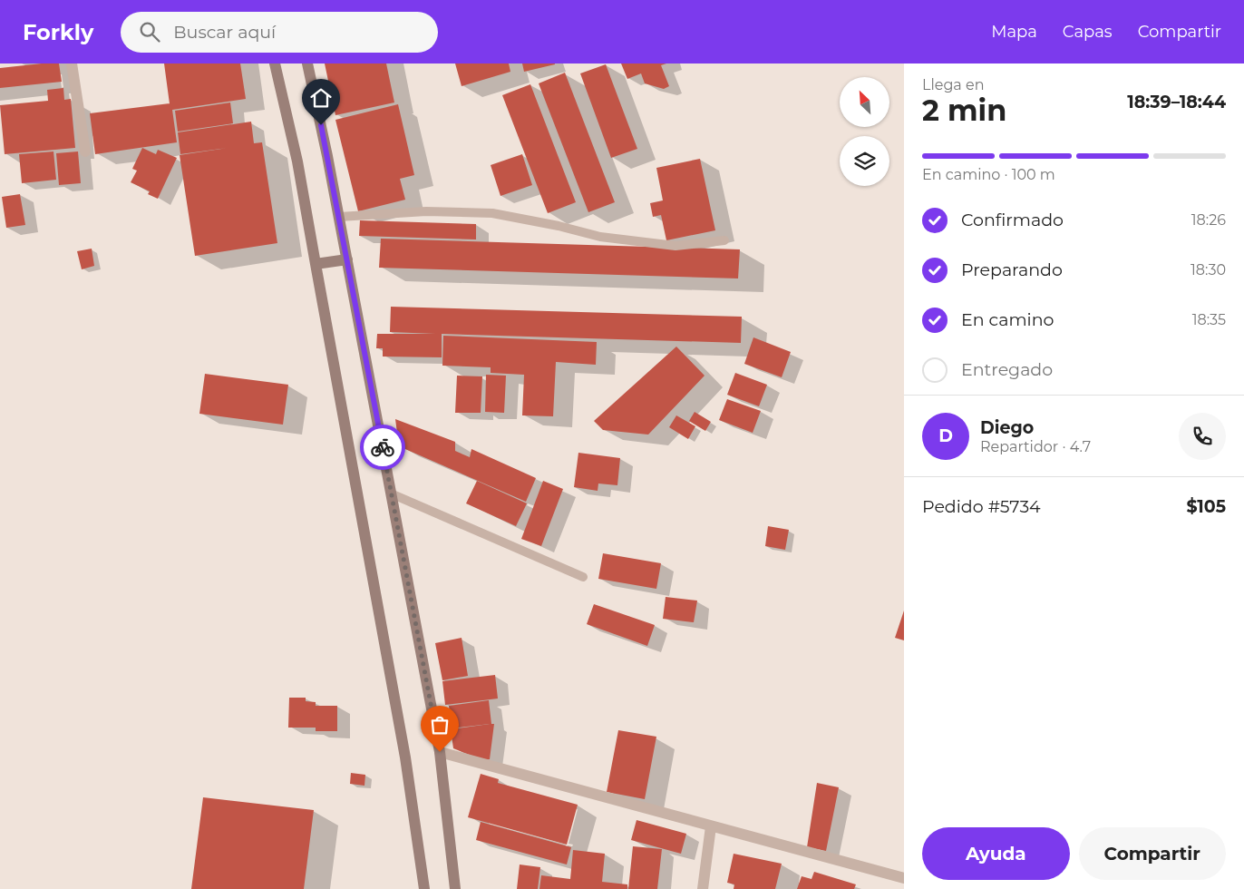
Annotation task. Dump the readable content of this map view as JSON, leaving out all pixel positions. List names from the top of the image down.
{
  "north": "top left",
  "page": {
    "header": "Forkly",
    "search": "Buscar aquí",
    "nav": ["Mapa", "Capas", "Compartir"],
    "heading": ["2 min", "Llega en", "18:39–18:44"],
    "panel": [
      "Diego",
      "Repartidor · 4.7",
      "Pedido #5734",
      "$105"
    ],
    "bar": "En camino · 100 m",
    "list": [
      ["Confirmado", "18:26"],
      ["Preparando", "18:30"],
      ["En camino", "18:35"],
      "Entregado"
    ],
    "round": "D",
    "buttons": ["Ayuda", "Compartir"]
  }
}
